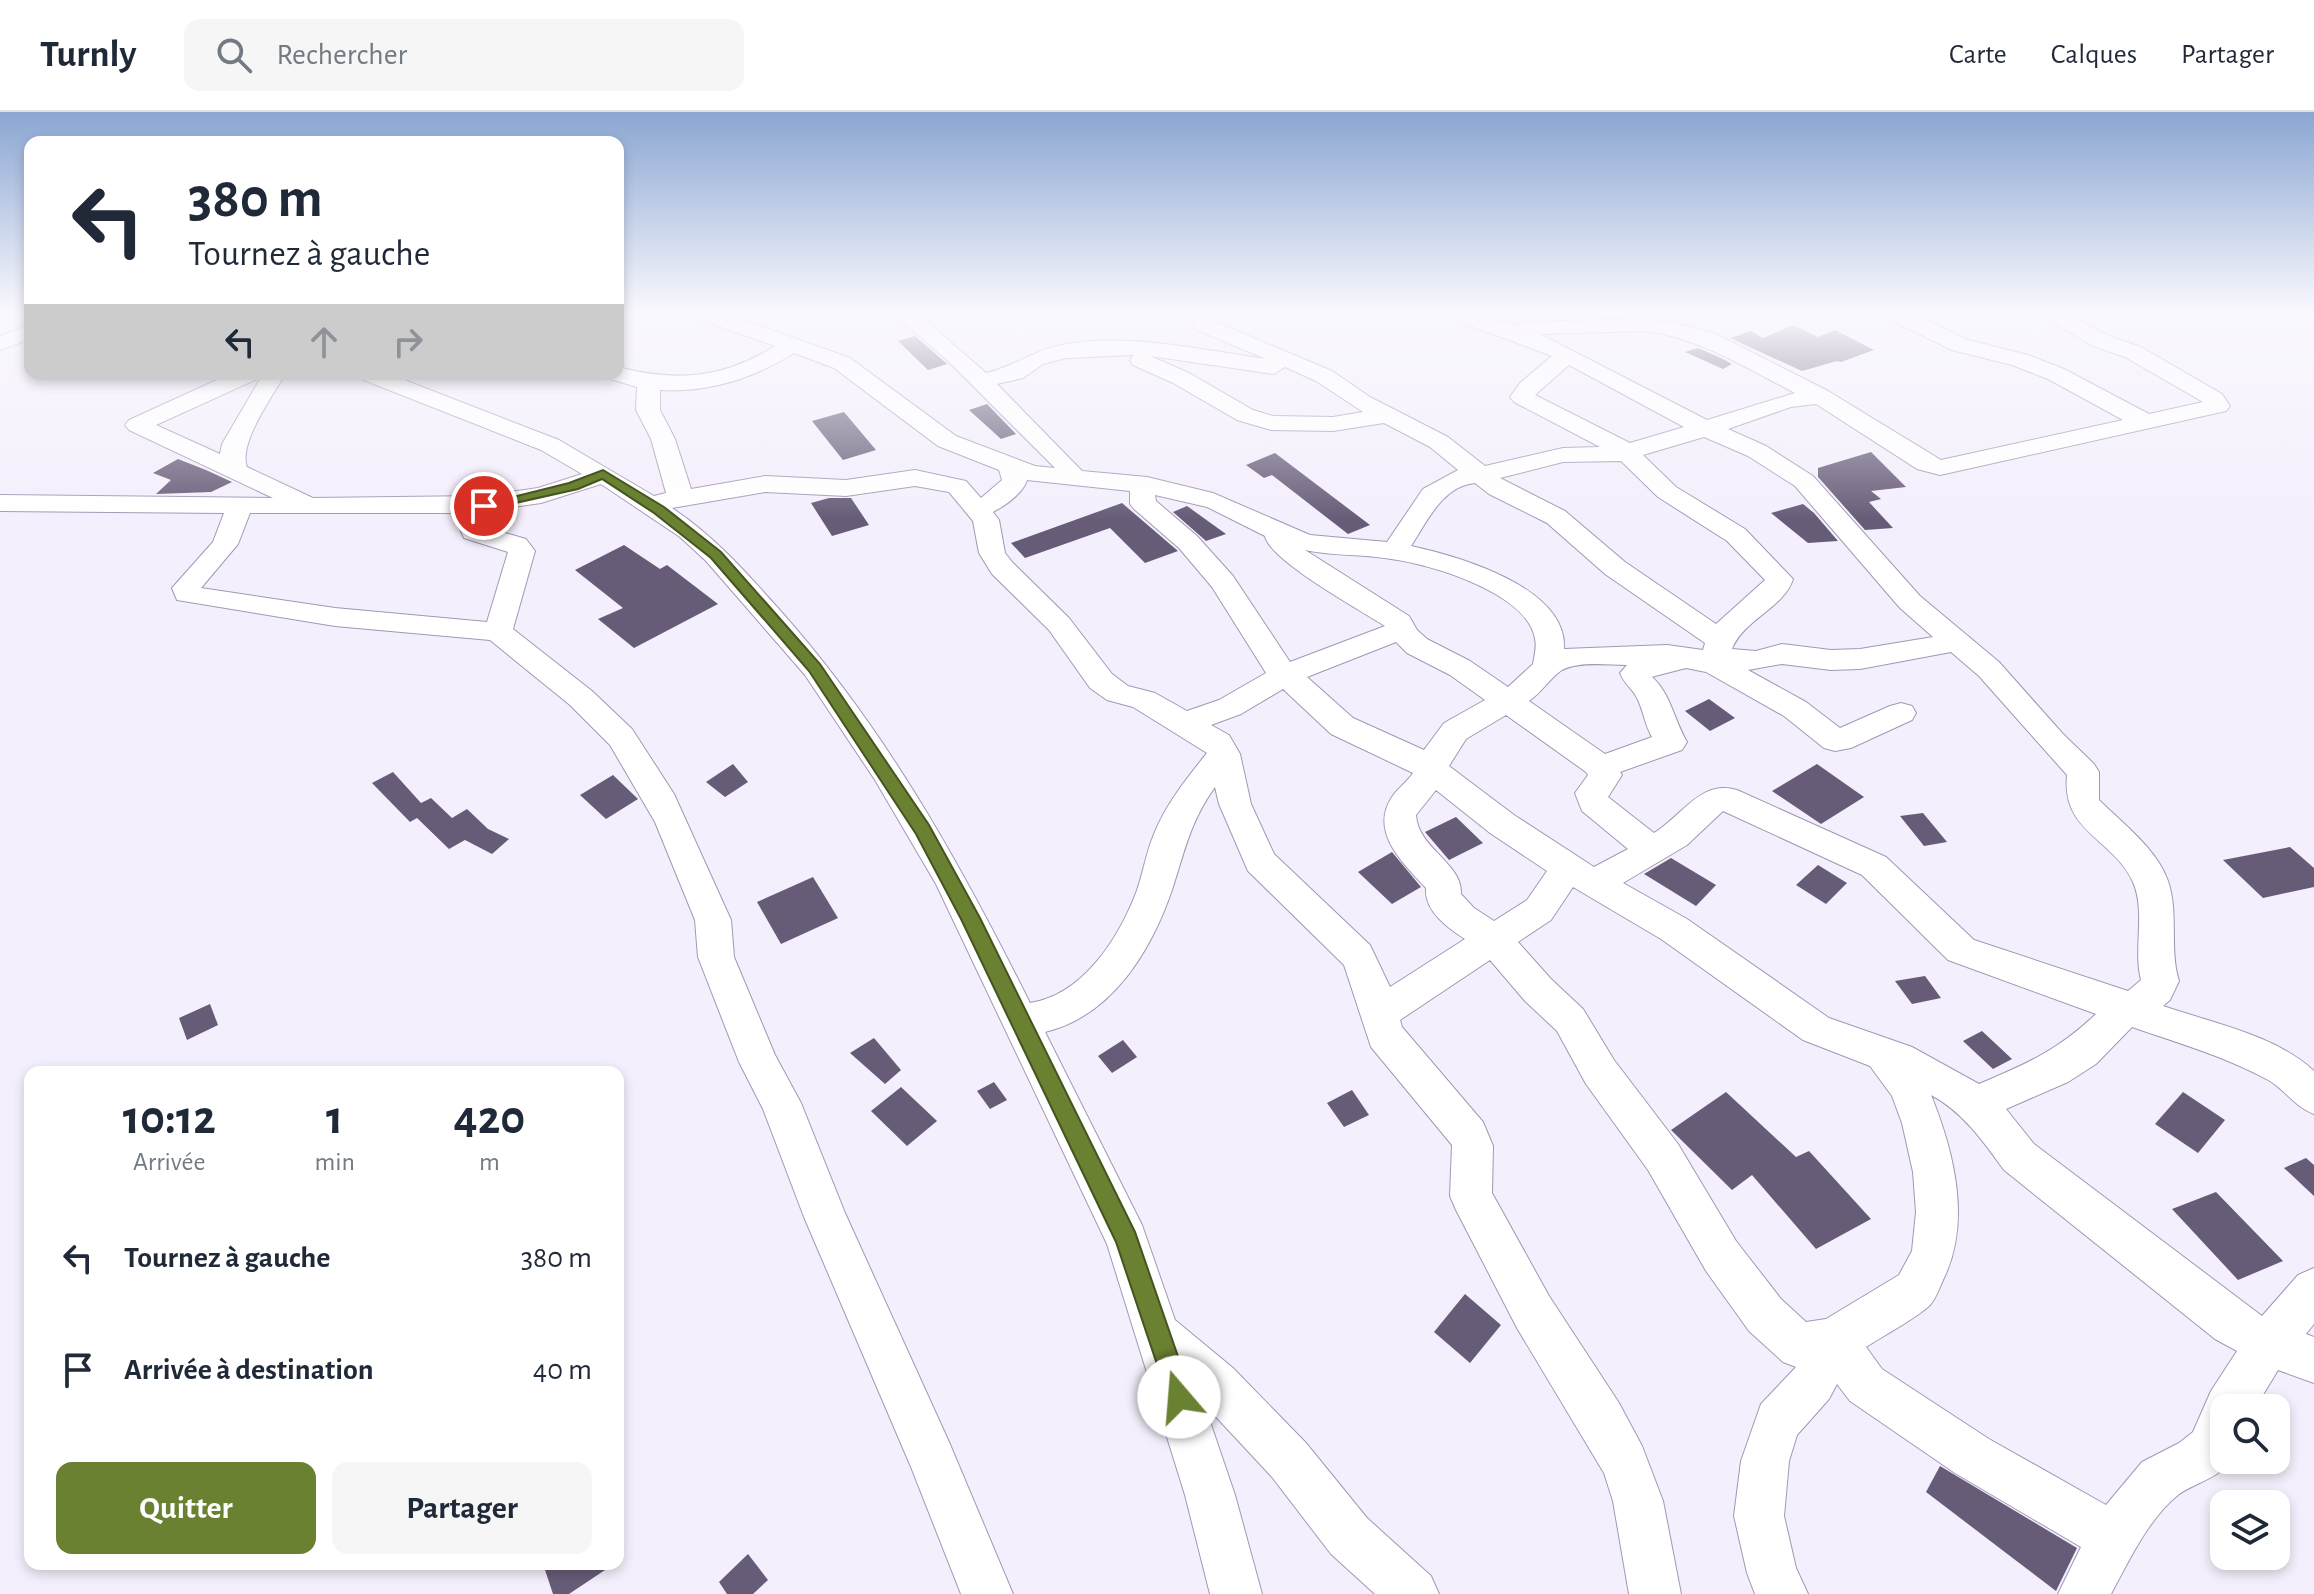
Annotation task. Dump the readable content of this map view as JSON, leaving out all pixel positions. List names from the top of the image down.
{
  "page": {
    "header": "Turnly",
    "search": "Rechercher",
    "nav": ["Carte", "Calques", "Partager"],
    "turn": ["380 m", "Tournez à gauche"],
    "eta": [
      "10:12",
      "Arrivée",
      "1",
      "min",
      "420",
      "m"
    ],
    "list": [
      {
        "name": "Tournez à gauche",
        "value": "380 m"
      },
      {
        "name": "Arrivée à destination",
        "value": "40 m"
      }
    ],
    "buttons": ["Quitter", "Partager"]
  }
}
